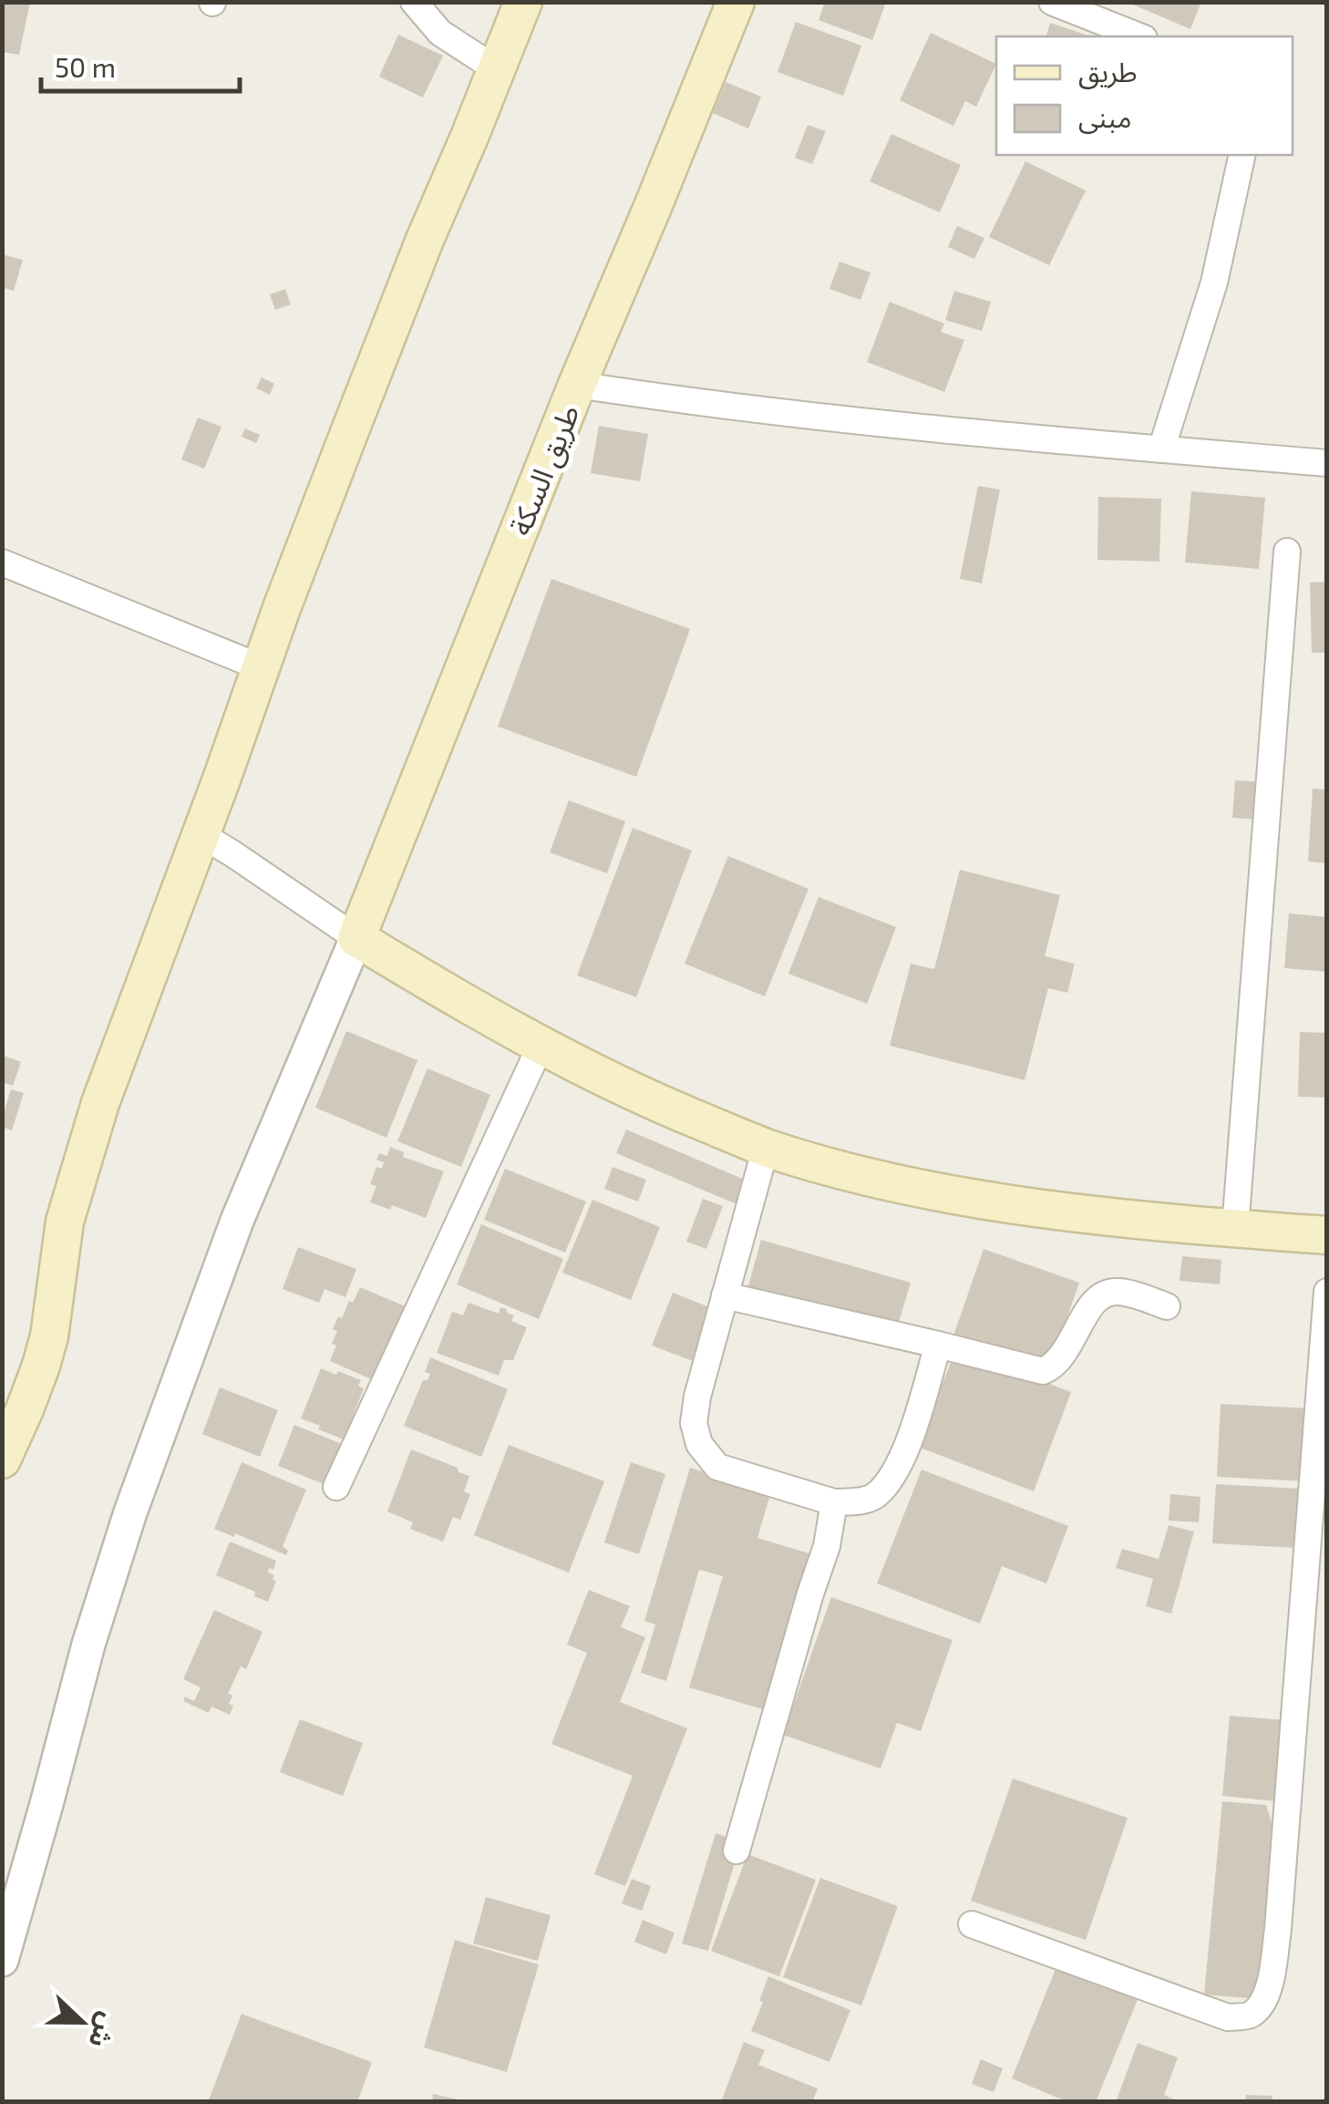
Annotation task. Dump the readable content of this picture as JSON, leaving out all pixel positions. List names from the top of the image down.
{
  "streets": {
    "main road": ["طريق السكة"]
  },
  "legend": ["طريق", "مبنى"],
  "scale_bar": "50 m",
  "north": "right"
}
